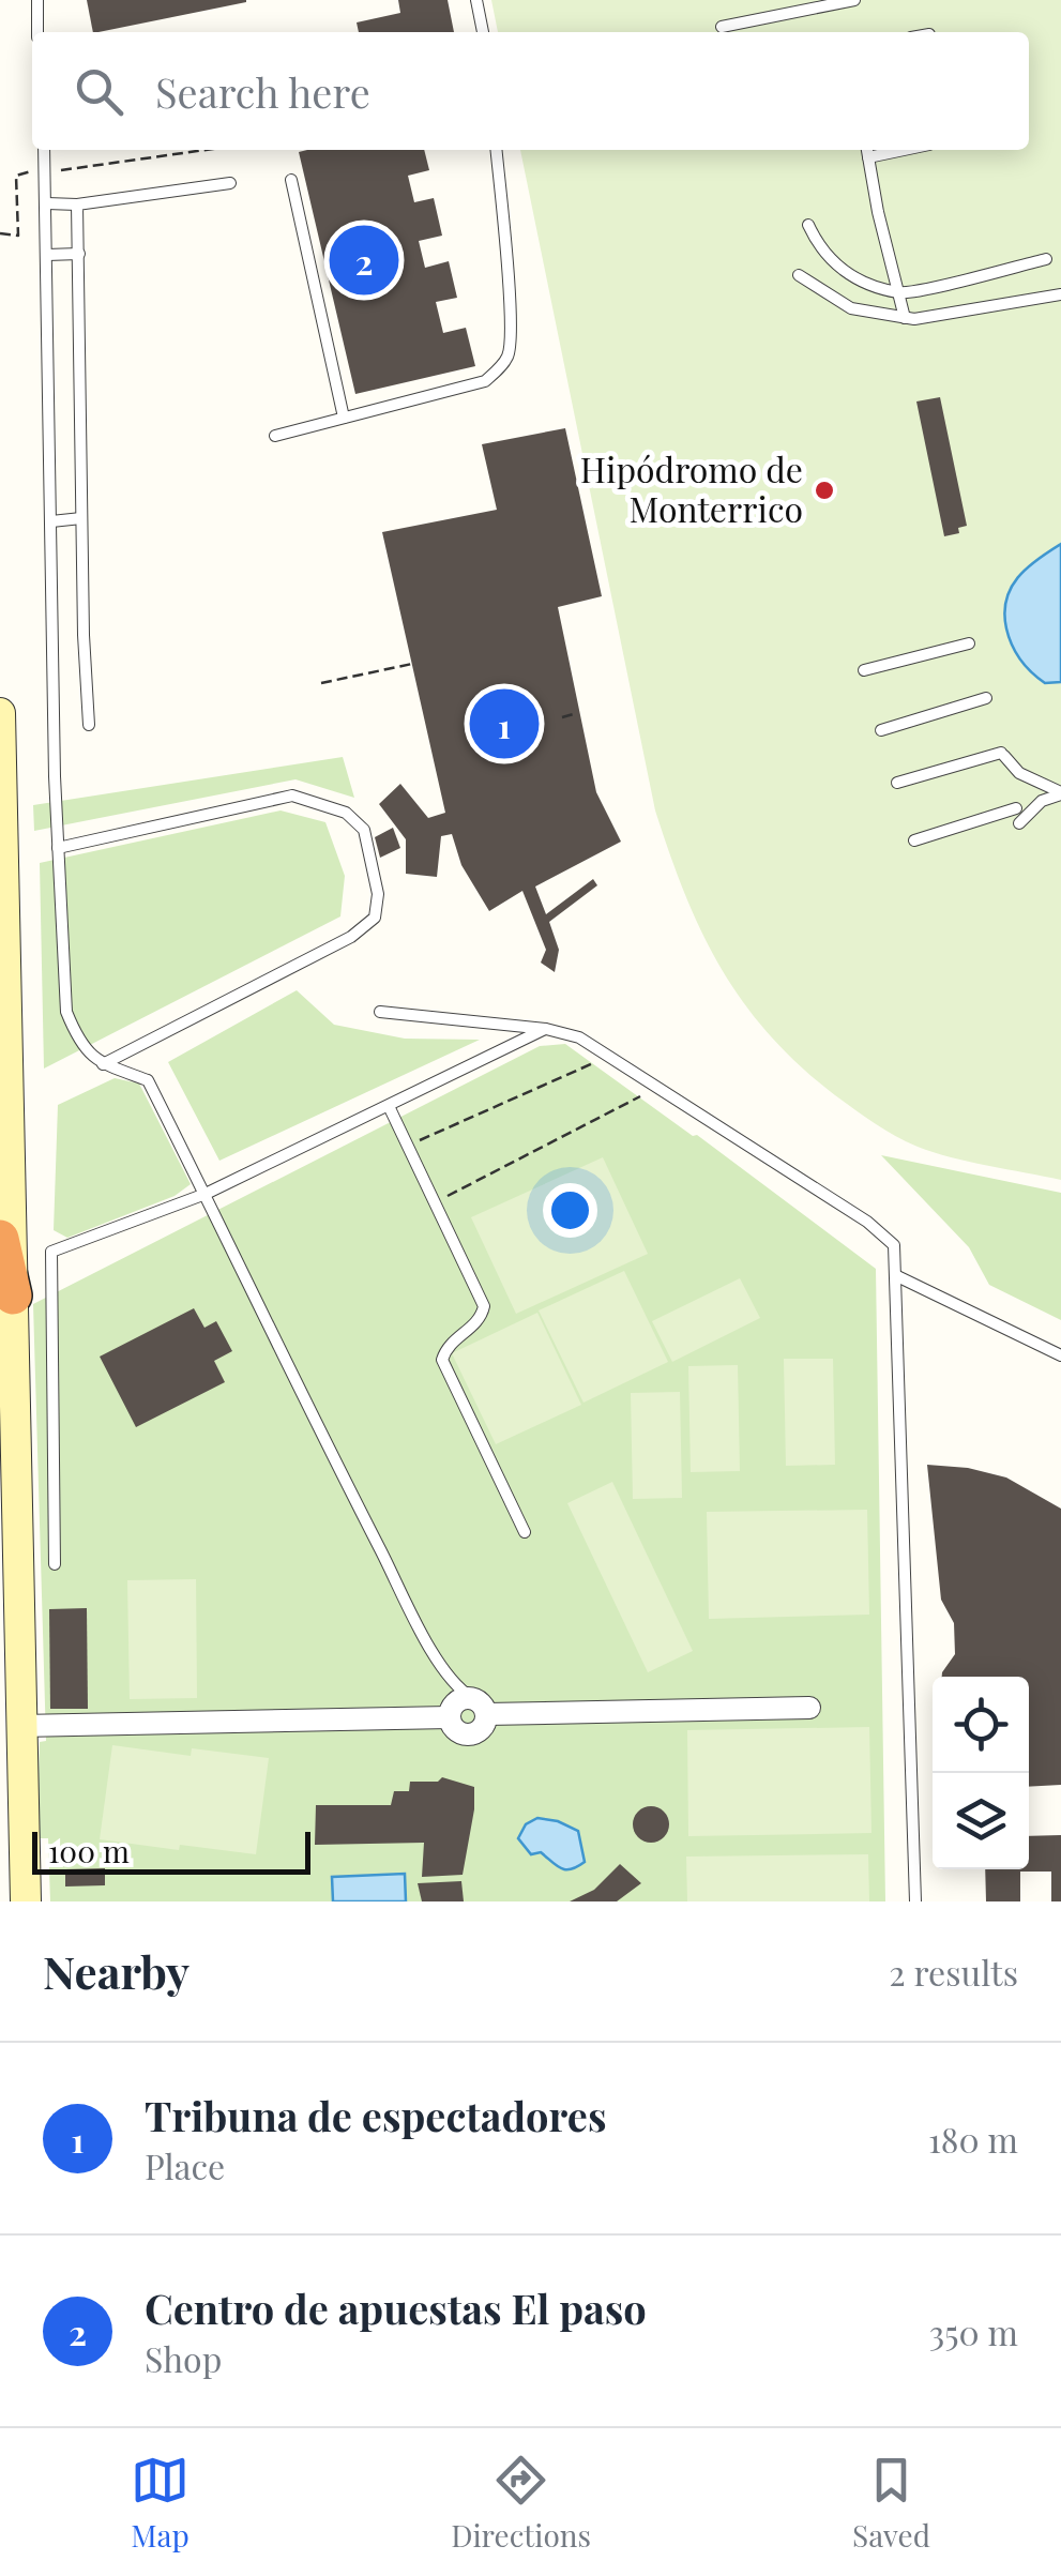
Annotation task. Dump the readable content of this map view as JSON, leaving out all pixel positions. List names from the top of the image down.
{
  "places": ["Hipódromo de Monterrico"],
  "scale_bar": "100 m",
  "page": {
    "search": "Search here",
    "pins": ["2", "1"],
    "scale": "100 m",
    "heading": ["Nearby", "2 results"],
    "list": [
      {
        "mark": "1",
        "name": "Tribuna de espectadores",
        "note": "Place",
        "value": "180 m"
      },
      {
        "mark": "2",
        "name": "Centro de apuestas El paso",
        "note": "Shop",
        "value": "350 m"
      }
    ],
    "nav": ["Map", "Directions", "Saved"]
  }
}
